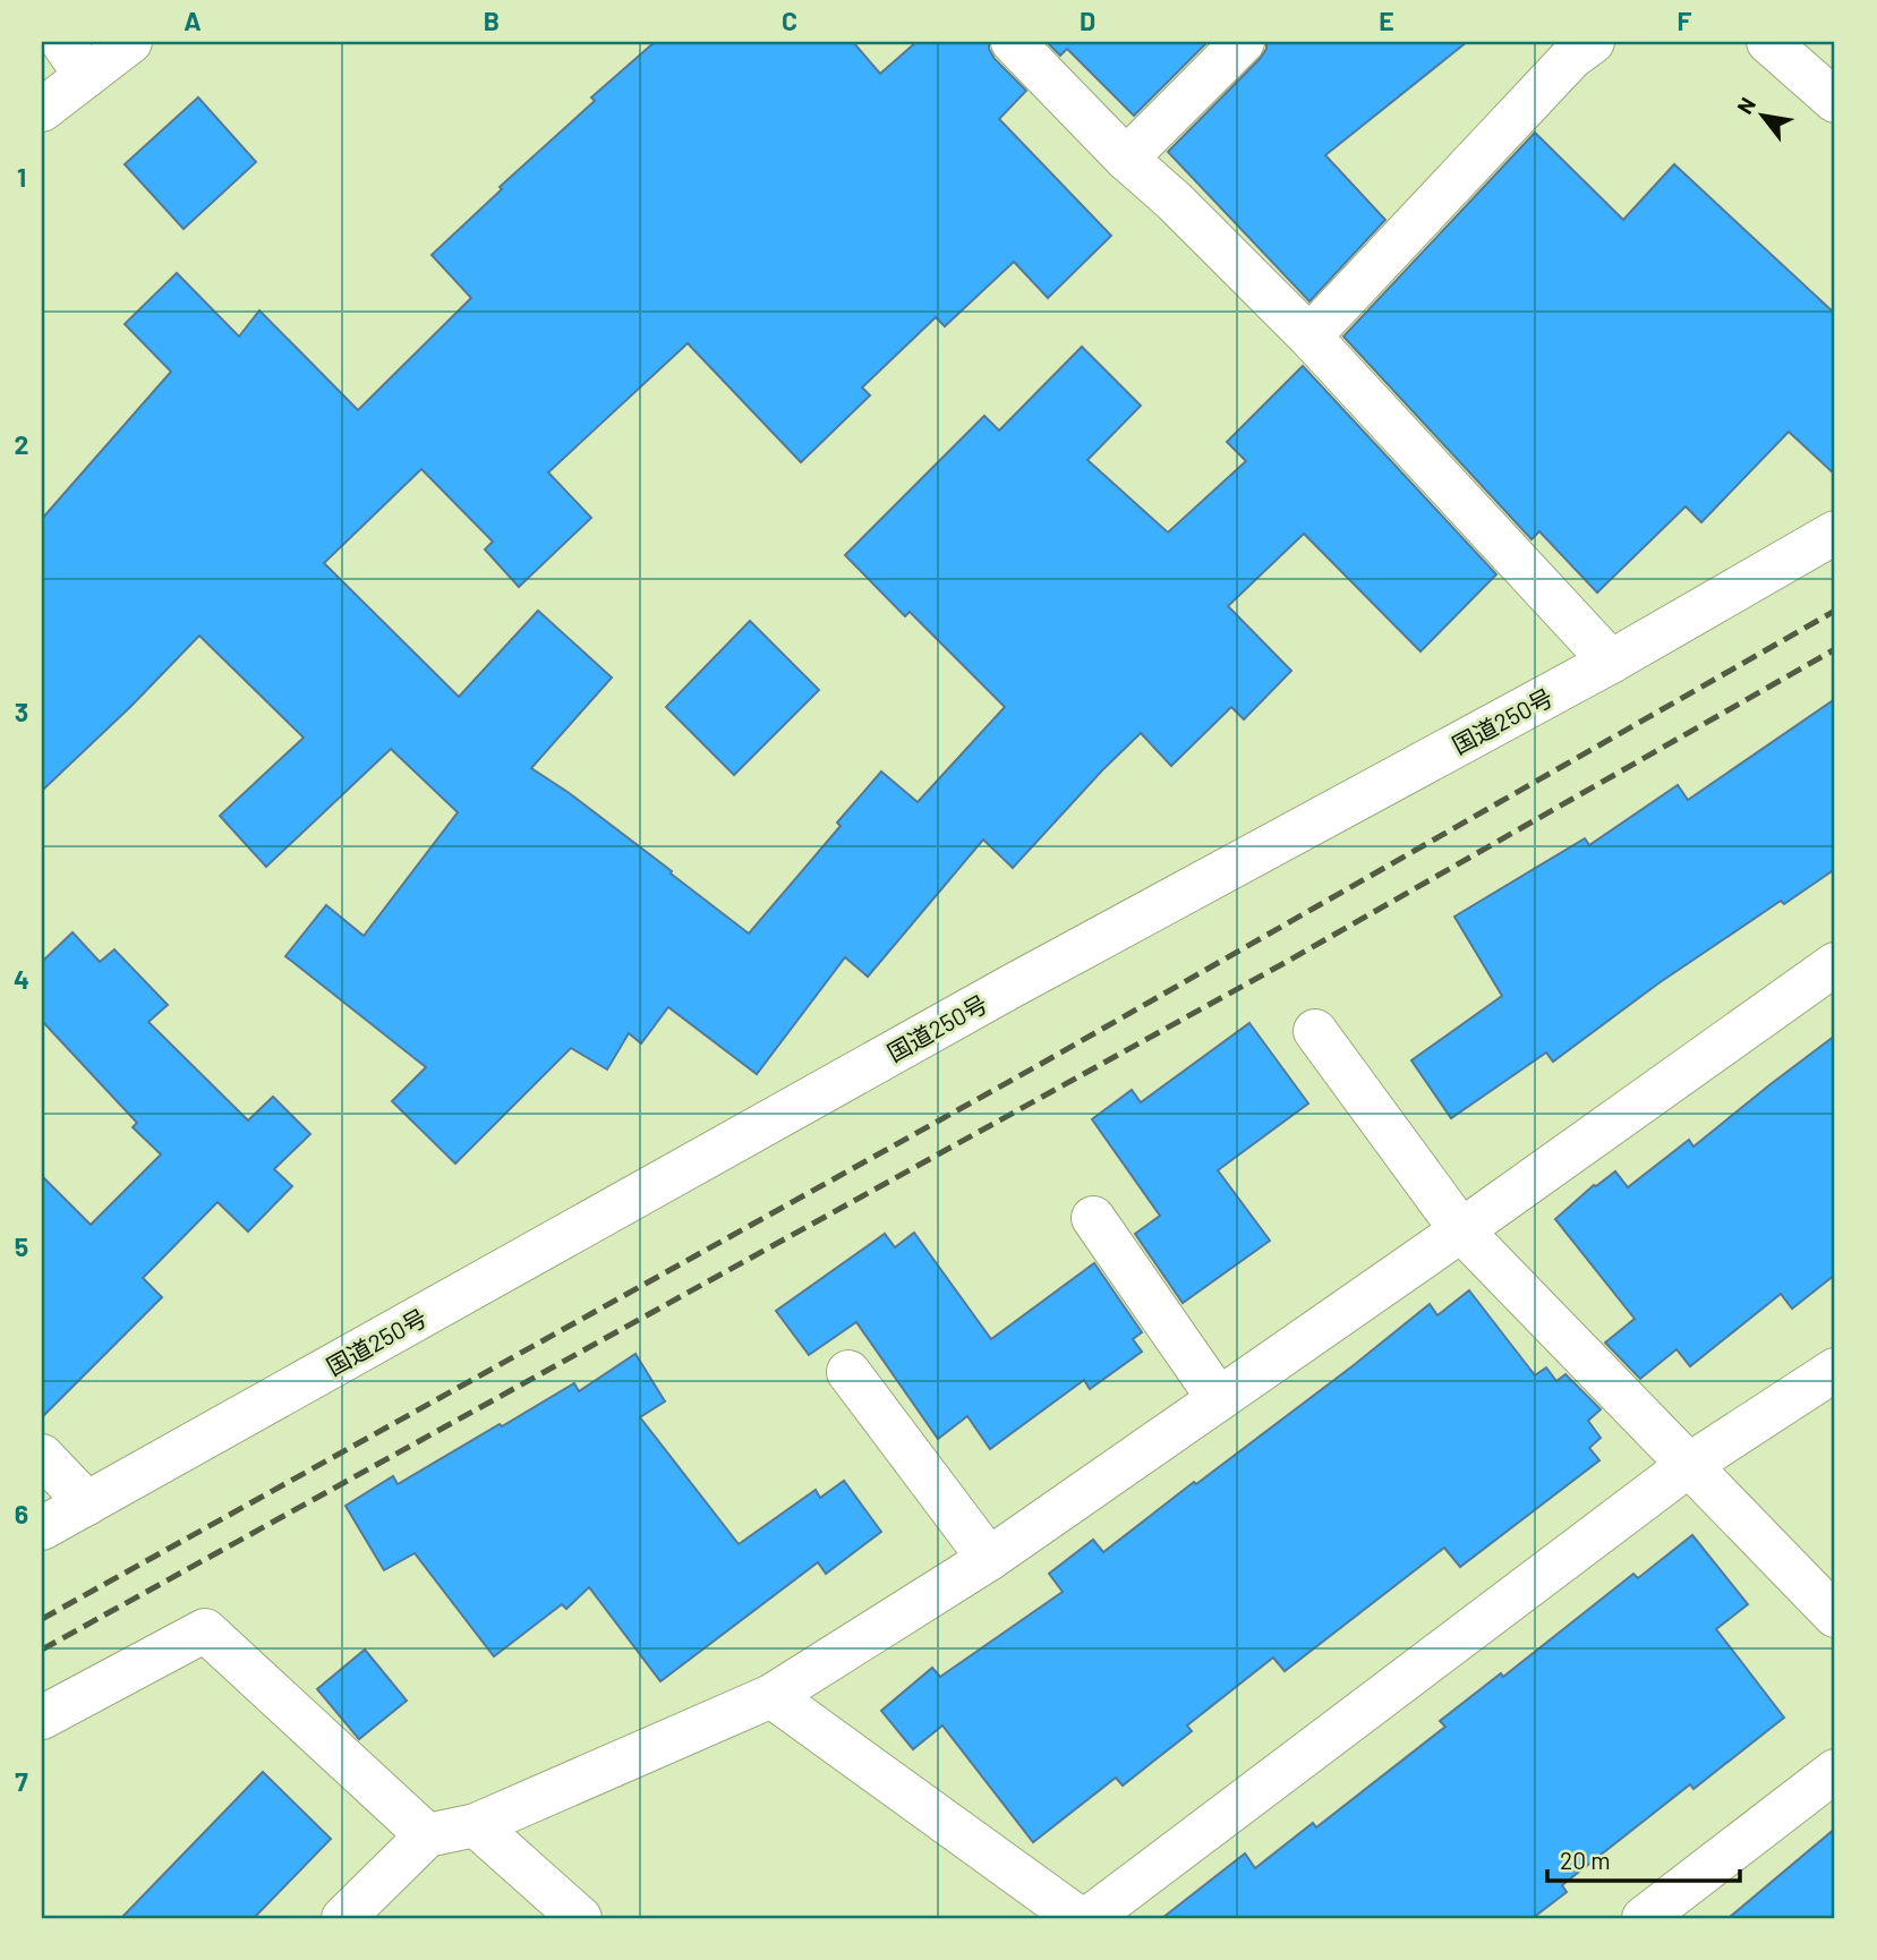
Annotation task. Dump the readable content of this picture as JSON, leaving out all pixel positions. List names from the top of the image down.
{
  "streets": {
    "main road": ["国道250号"]
  },
  "scale_bar": "20 m",
  "north": "top left",
  "grid": {
    "columns": [
      "A",
      "B",
      "C",
      "D",
      "E",
      "F"
    ],
    "rows": [
      "1",
      "2",
      "3",
      "4",
      "5",
      "6",
      "7"
    ]
  }
}
